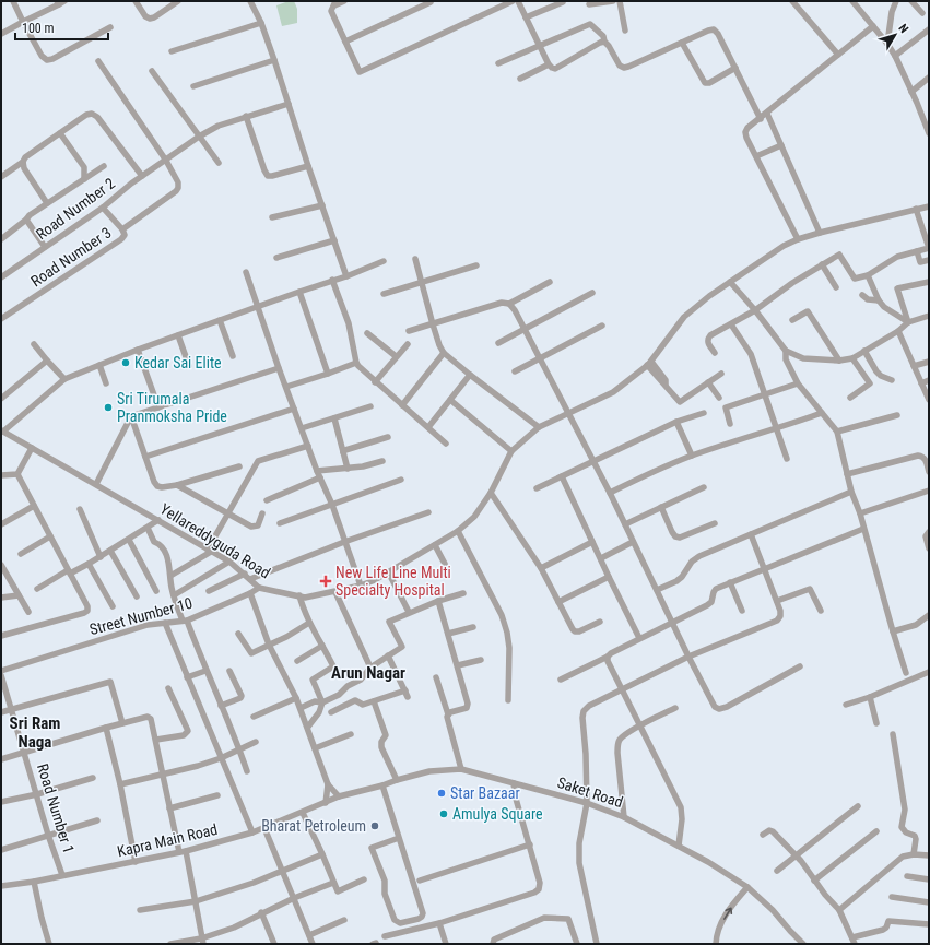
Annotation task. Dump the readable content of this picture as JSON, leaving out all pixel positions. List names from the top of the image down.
{
  "streets": {
    "street": [
      "Road Number 2",
      "Road Number 3",
      "Yellareddyguda Road",
      "Street Number 10",
      "Saket Road",
      "Road Number 1",
      "Kapra Main Road"
    ]
  },
  "crossings": [
    ["Road Number 2", "Road Number 3"],
    ["Yellareddyguda Road", "Street Number 10"],
    ["Saket Road", "Kapra Main Road"],
    ["Road Number 1", "Kapra Main Road"]
  ],
  "districts": ["Arun Nagar", "Sri Ram Naga"],
  "places": {
    "other": [
      "Kedar Sai Elite",
      "Sri Tirumala Pranmoksha Pride",
      "Star Bazaar",
      "Amulya Square",
      "Bharat Petroleum"
    ],
    "health": ["New Life Line Multi Specialty Hospital"]
  },
  "scale_bar": "100 m",
  "north": "top right"
}
